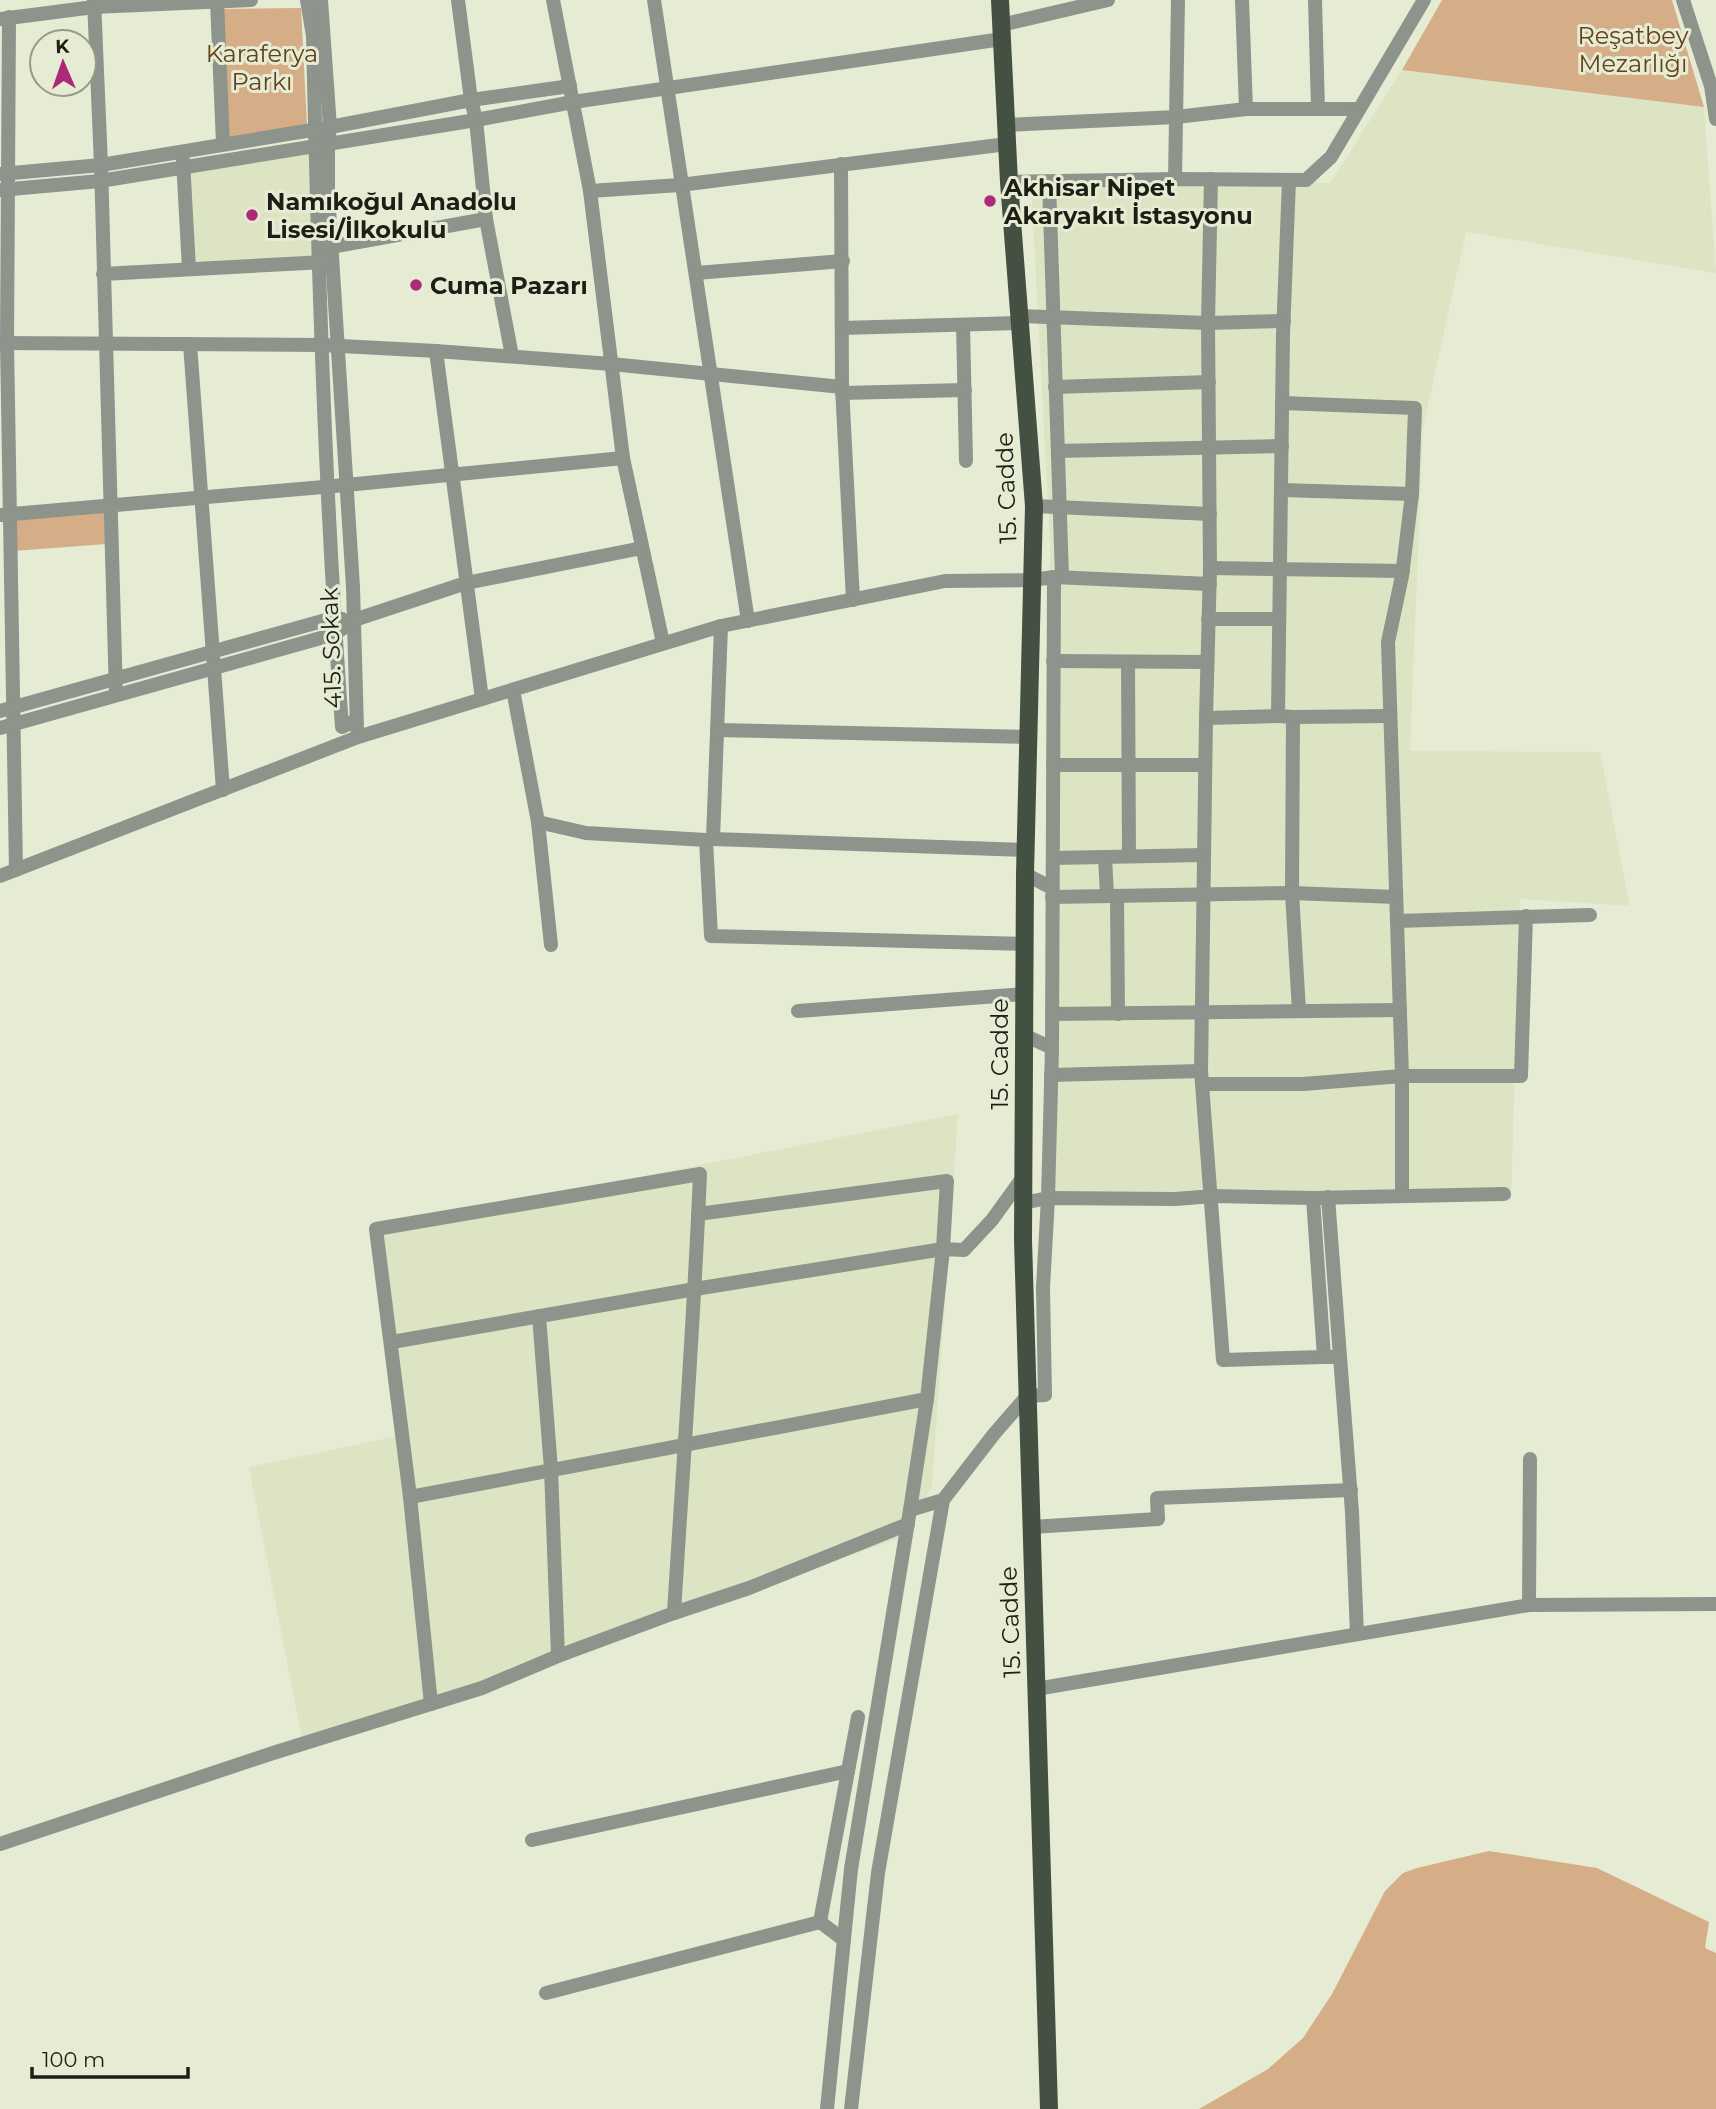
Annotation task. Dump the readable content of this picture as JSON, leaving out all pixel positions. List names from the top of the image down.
{
  "streets": {
    "main road": ["15. Cadde"],
    "street": ["415. Sokak"]
  },
  "parks": ["Reşatbey Mezarlığı", "Karaferya Parkı"],
  "places": ["Akhisar Nipet Akaryakıt İstasyonu", "Namıkoğul Anadolu Lisesi/İlkokulu", "Cuma Pazarı"],
  "scale_bar": "100 m",
  "north": "top"
}
